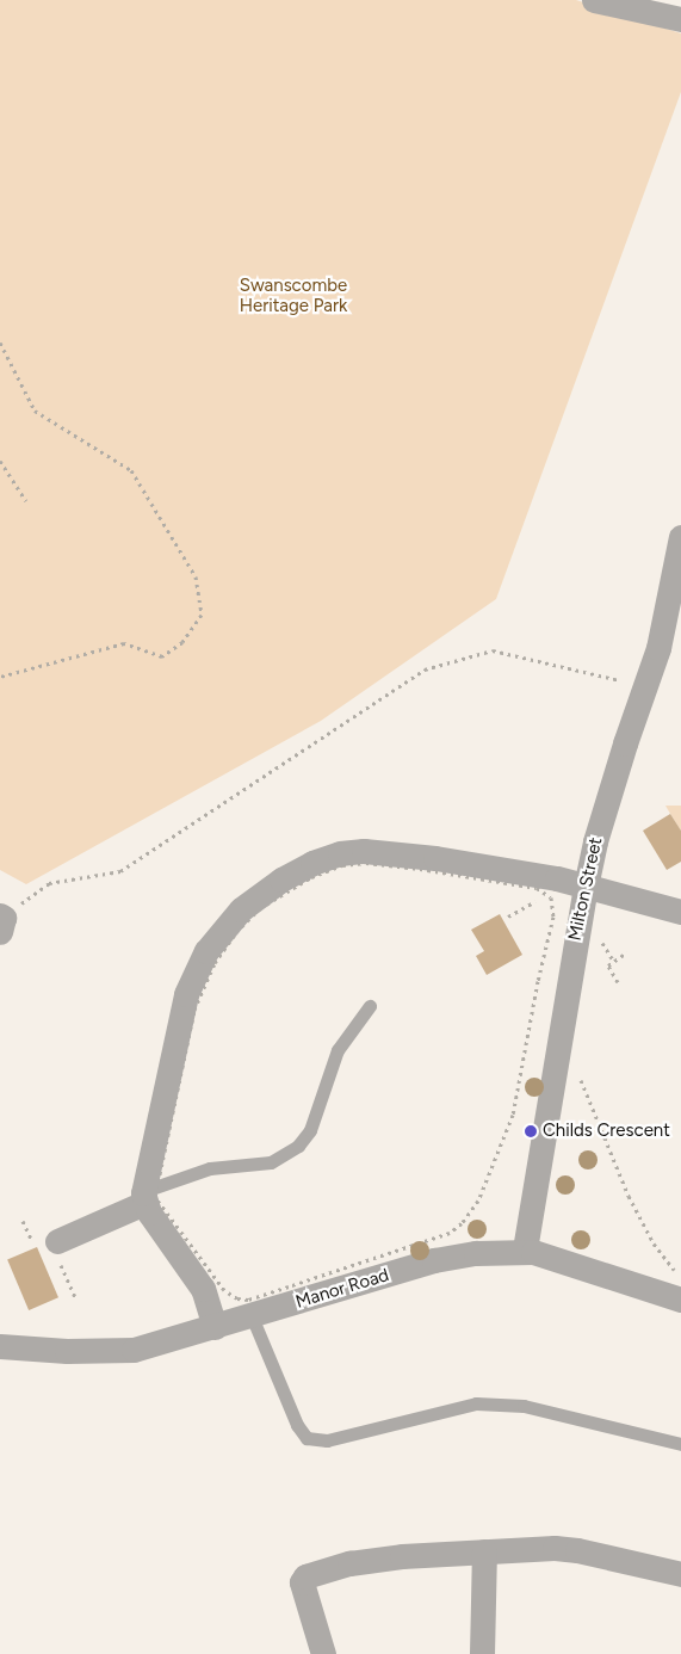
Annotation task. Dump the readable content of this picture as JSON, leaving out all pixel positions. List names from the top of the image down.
{
  "streets": {
    "street": ["Milton Street", "Manor Road"]
  },
  "crossings": [
    ["Milton Street", "Manor Road"]
  ],
  "parks": ["Swanscombe Heritage Park"],
  "places": ["Childs Crescent"]
}
